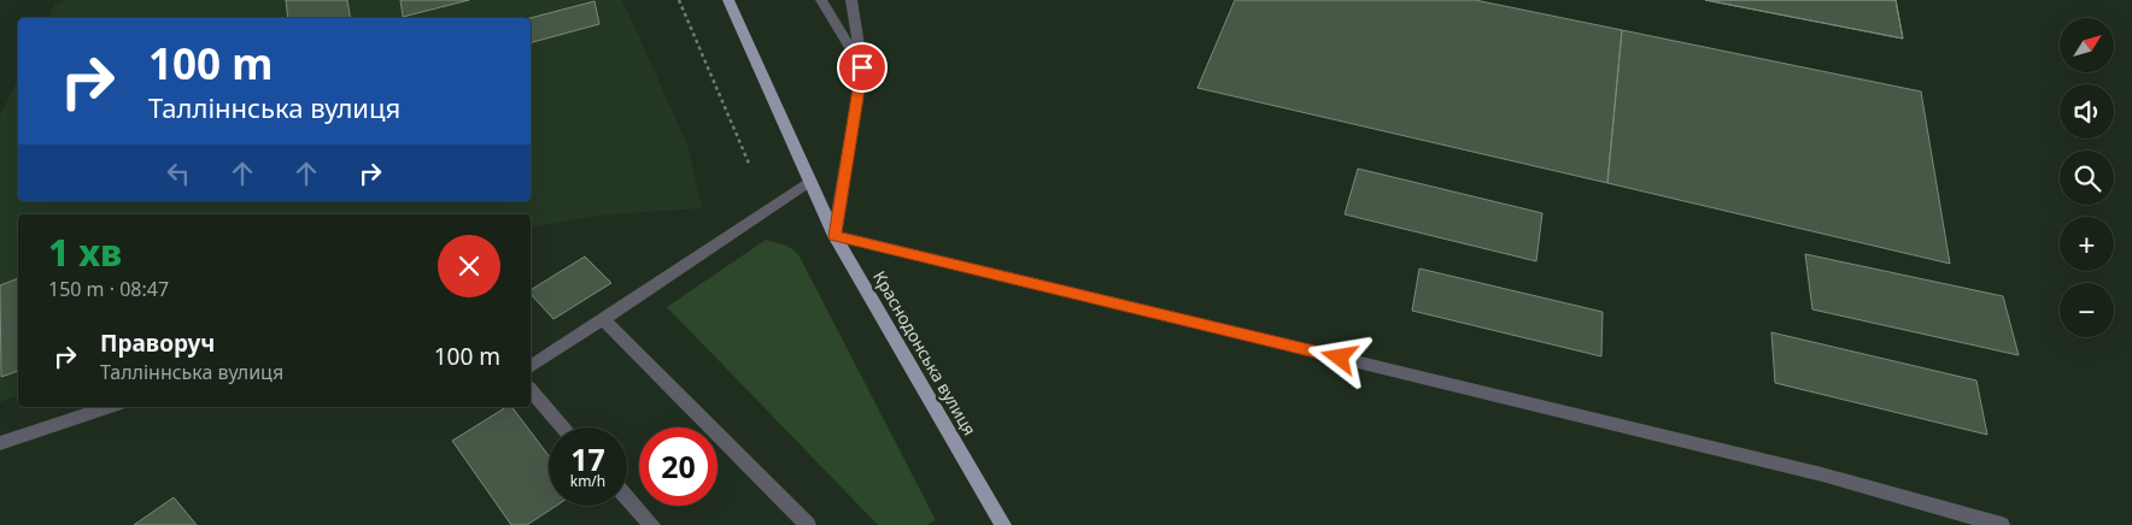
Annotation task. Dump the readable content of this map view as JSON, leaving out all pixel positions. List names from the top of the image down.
{
  "streets": {
    "main road": ["Краснодонська вулиця"]
  },
  "north": "top right",
  "page": {
    "map_buttons": ["+", "−"],
    "turn": ["100 m", "Талліннська вулиця"],
    "heading": ["1 хв", "150 m · 08:47"],
    "list": [
      {
        "name": "Праворуч",
        "note": "Талліннська вулиця",
        "value": "100 m"
      }
    ],
    "speed": "17 km/h",
    "limit": "20"
  }
}
